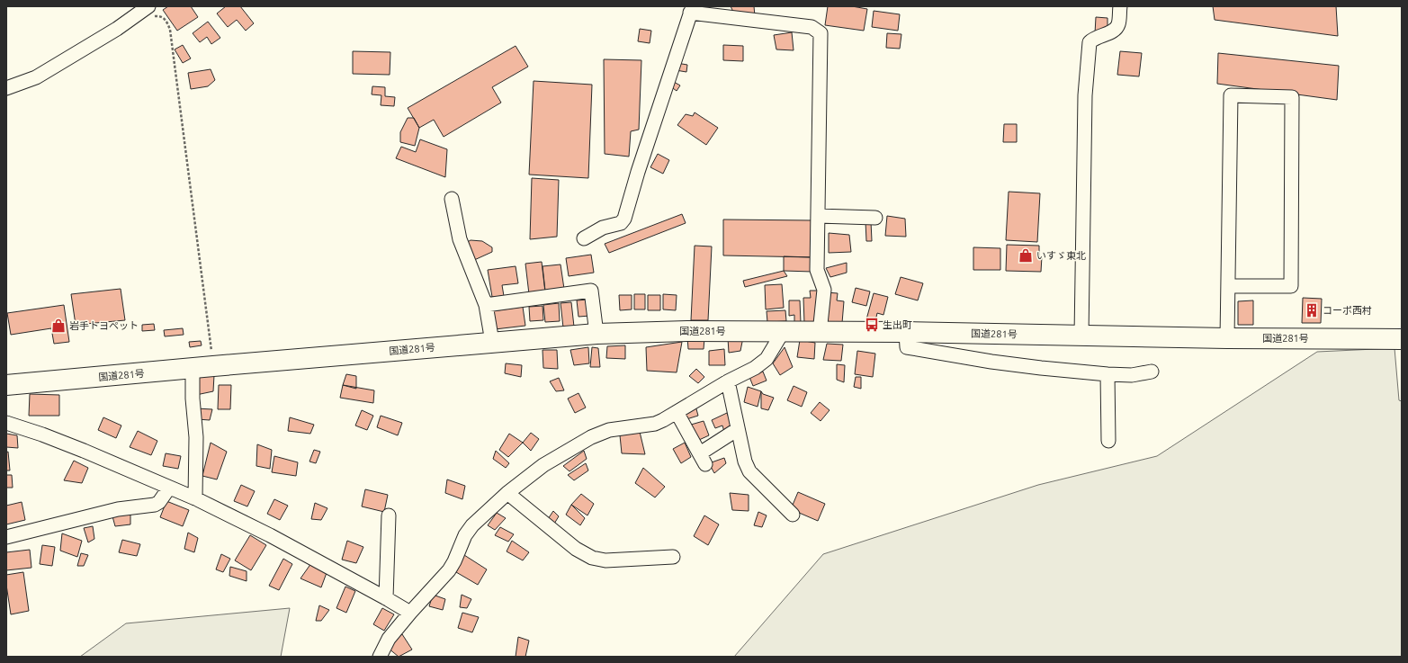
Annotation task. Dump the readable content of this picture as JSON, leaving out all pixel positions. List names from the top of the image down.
{
  "streets": {
    "highway": ["国道281号"]
  },
  "places": {
    "shop": ["いすゞ東北", "岩手トヨペット"],
    "building": ["コーポ西村"],
    "bus stop": ["生出町"]
  }
}
